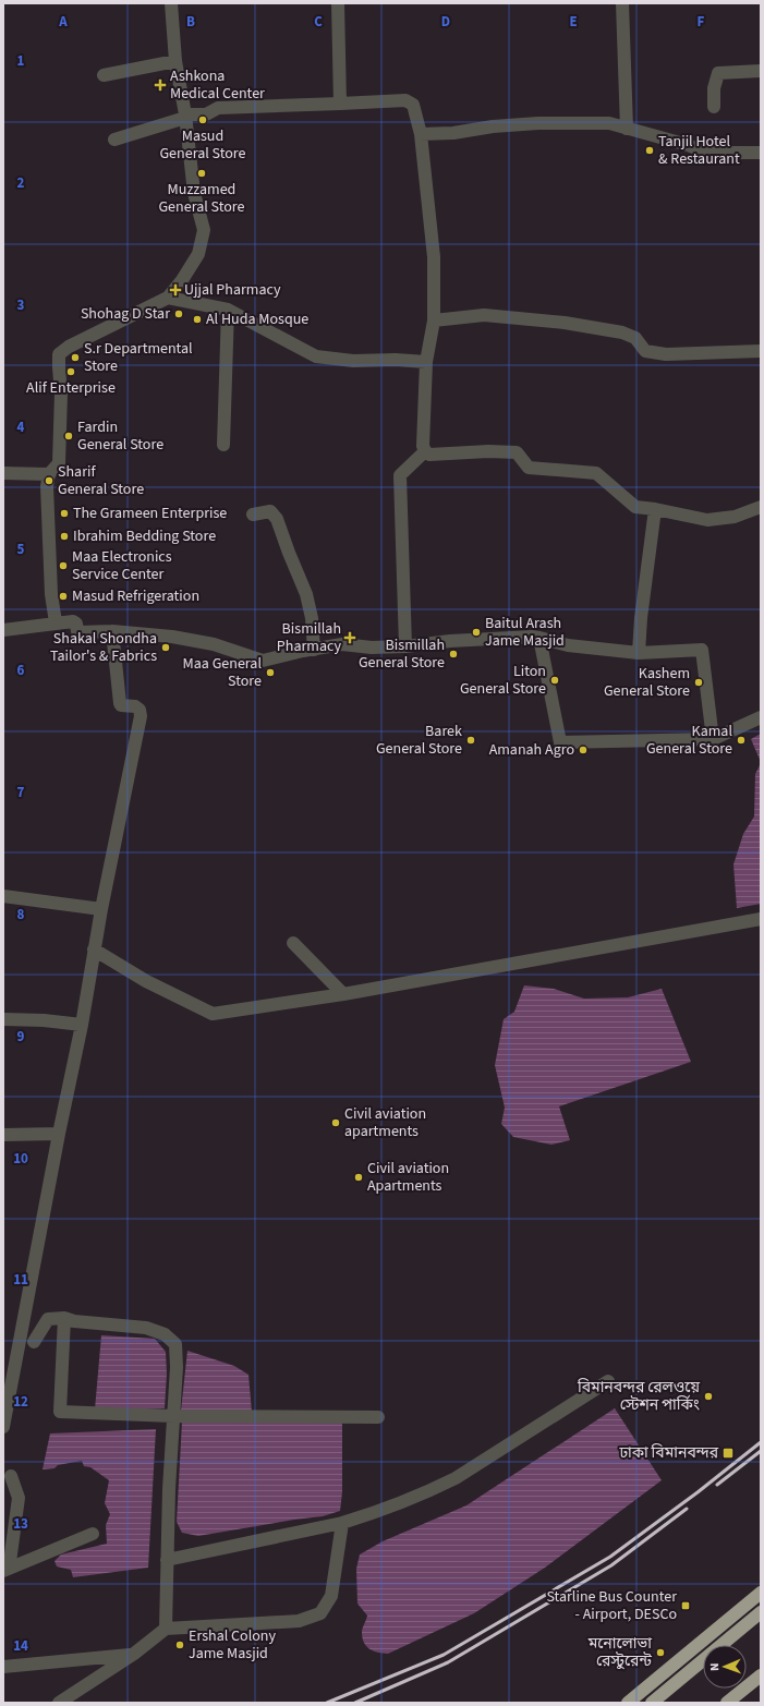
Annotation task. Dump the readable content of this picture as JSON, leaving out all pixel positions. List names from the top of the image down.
{
  "places": {
    "health": ["Ashkona Medical Center", "Ujjal Pharmacy", "Bismillah Pharmacy"],
    "other": [
      "Masud General Store",
      "Tanjil Hotel & Restaurant",
      "Muzzamed General Store",
      "Shohag D Star",
      "Al Huda Mosque",
      "S.r Departmental Store",
      "Alif Enterprise",
      "Fardin General Store",
      "Sharif General Store",
      "The Grameen Enterprise",
      "Ibrahim Bedding Store",
      "Maa Electronics Service Center",
      "Masud Refrigeration",
      "Baitul Arash Jame Masjid",
      "Shakal Shondha Tailor's & Fabrics",
      "Bismillah General Store",
      "Maa General Store",
      "Liton General Store",
      "Kashem General Store",
      "Barek General Store",
      "Kamal General Store",
      "Amanah Agro",
      "Civil aviation apartments",
      "Civil aviation Apartments",
      "বিমানবন্দর রেলওয়ে স্টেশন পার্কিং",
      "Ershal Colony Jame Masjid",
      "মনোলোভা রেস্টুরেন্ট"
    ],
    "transit": ["ঢাকা বিমানবন্দর", "Starline Bus Counter - Airport, DESCo"]
  },
  "north": "left",
  "grid": {
    "columns": [
      "A",
      "B",
      "C",
      "D",
      "E",
      "F"
    ],
    "rows": [
      "1",
      "2",
      "3",
      "4",
      "5",
      "6",
      "7",
      "8",
      "9",
      "10",
      "11",
      "12",
      "13",
      "14"
    ]
  }
}
